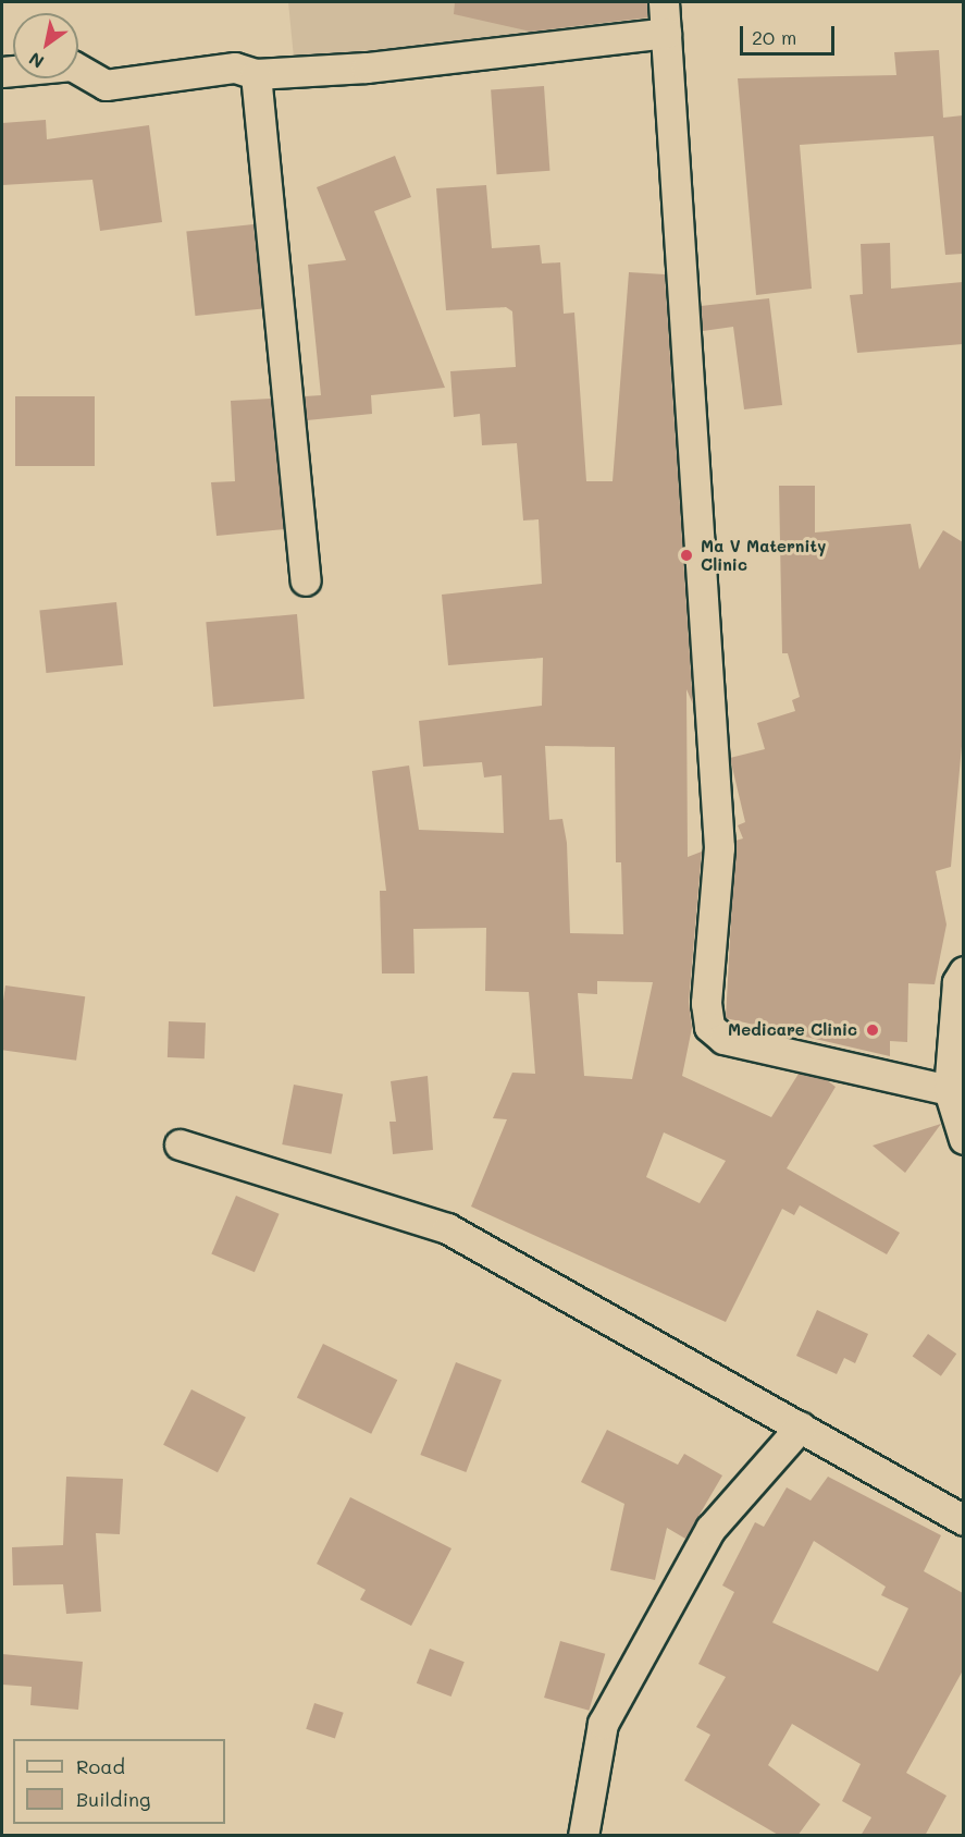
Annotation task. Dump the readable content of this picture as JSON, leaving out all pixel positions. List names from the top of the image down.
{
  "places": ["Ma V Maternity Clinic", "Medicare Clinic"],
  "legend": ["Road", "Building"],
  "scale_bar": "20 m",
  "north": "bottom left"
}
